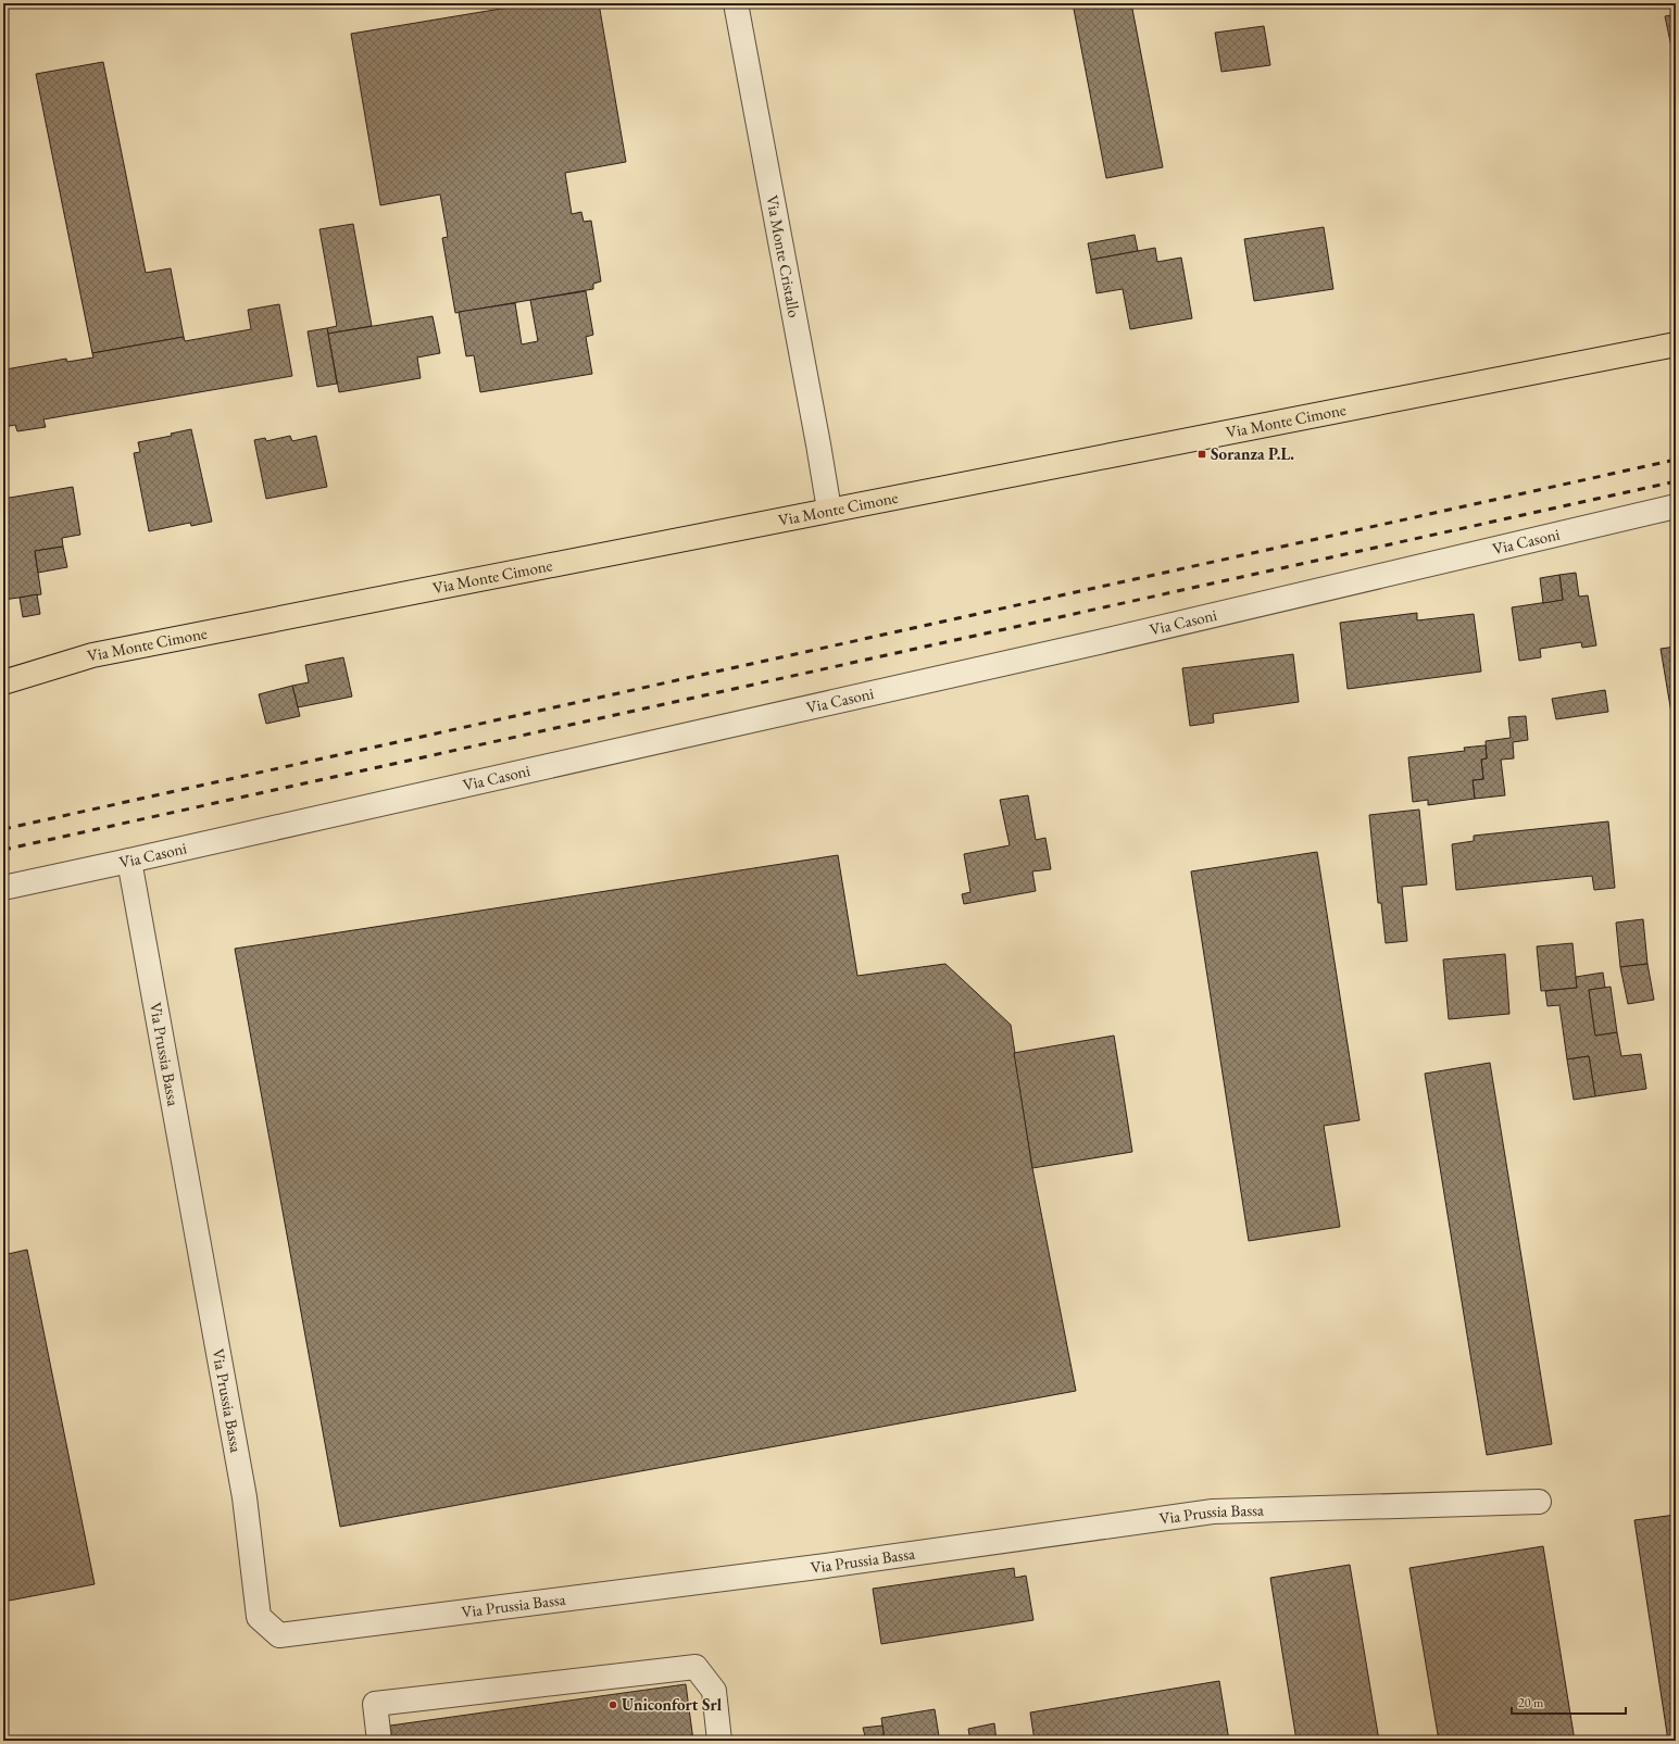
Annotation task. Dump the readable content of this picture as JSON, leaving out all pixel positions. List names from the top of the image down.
{
  "streets": {
    "main road": ["Via Monte Cimone"],
    "street": ["Via Monte Cristallo", "Via Casoni", "Via Prussia Bassa"]
  },
  "crossings": [
    ["Via Monte Cristallo", "Via Monte Cimone"],
    ["Via Casoni", "Via Prussia Bassa"]
  ],
  "places": {
    "transit": ["Soranza P.L."],
    "other": ["Uniconfort Srl"]
  },
  "scale_bar": "20 m"
}
